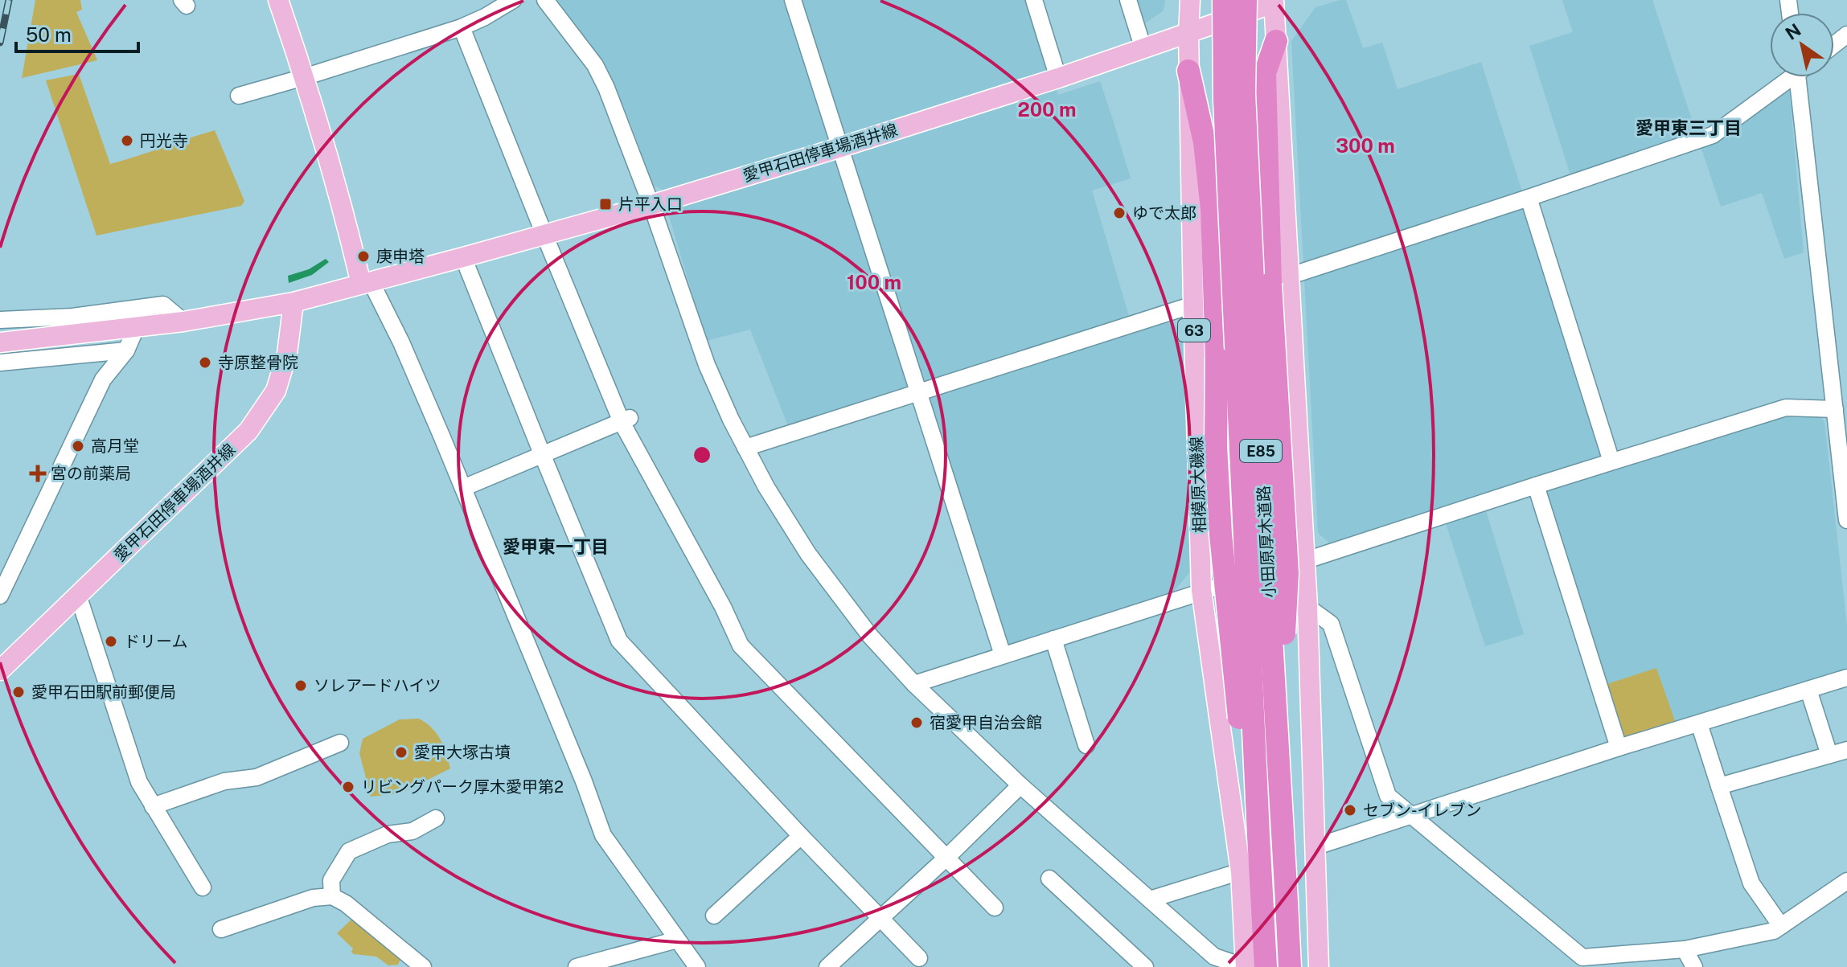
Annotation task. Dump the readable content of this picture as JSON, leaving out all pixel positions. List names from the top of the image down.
{
  "streets": {
    "highway": ["E85", "小田原厚木道路"],
    "main road": ["愛甲石田停車場酒井線", "63", "相模原大磯線"]
  },
  "crossings": [
    ["愛甲石田停車場酒井線", "相模原大磯線"]
  ],
  "districts": ["愛甲東三丁目", "愛甲東一丁目"],
  "places": {
    "other": [
      "円光寺",
      "ゆで太郎",
      "庚申塔",
      "寺原整骨院",
      "高月堂",
      "ドリーム",
      "ソレアードハイツ",
      "愛甲石田駅前郵便局",
      "宿愛甲自治会館",
      "愛甲大塚古墳",
      "リビングパーク厚木愛甲第2",
      "セブン-イレブン"
    ],
    "transit": ["片平入口"],
    "health": ["宮の前薬局"]
  },
  "scale_bar": "50 m",
  "north": "top left",
  "rings": ["200 m", "300 m", "100 m"]
}
